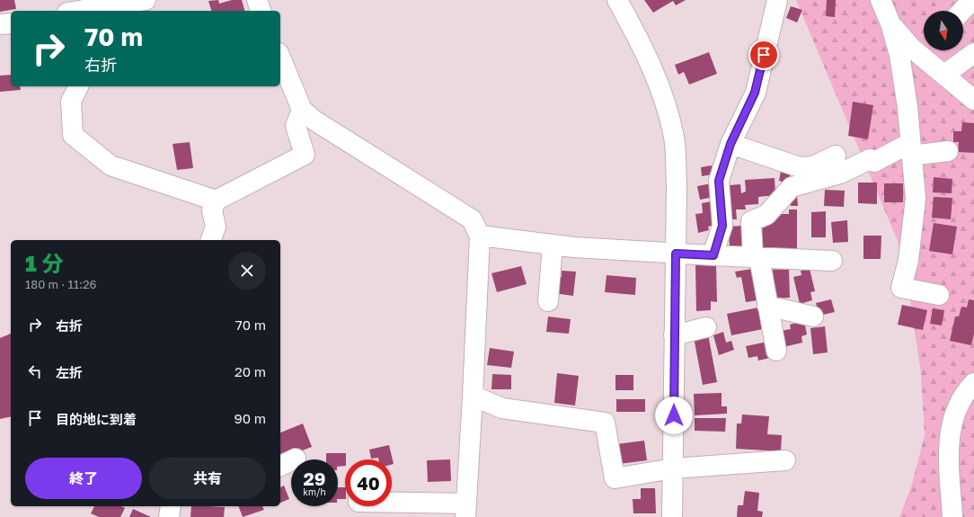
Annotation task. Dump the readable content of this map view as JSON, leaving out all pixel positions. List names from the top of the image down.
{
  "north": "bottom",
  "page": {
    "turn": ["70 m", "右折"],
    "heading": ["1 分", "180 m · 11:26"],
    "list": [
      {
        "name": "右折",
        "value": "70 m"
      },
      {
        "name": "左折",
        "value": "20 m"
      },
      {
        "name": "目的地に到着",
        "value": "90 m"
      }
    ],
    "buttons": ["終了", "共有"],
    "speed": "29 km/h",
    "limit": "40"
  }
}
